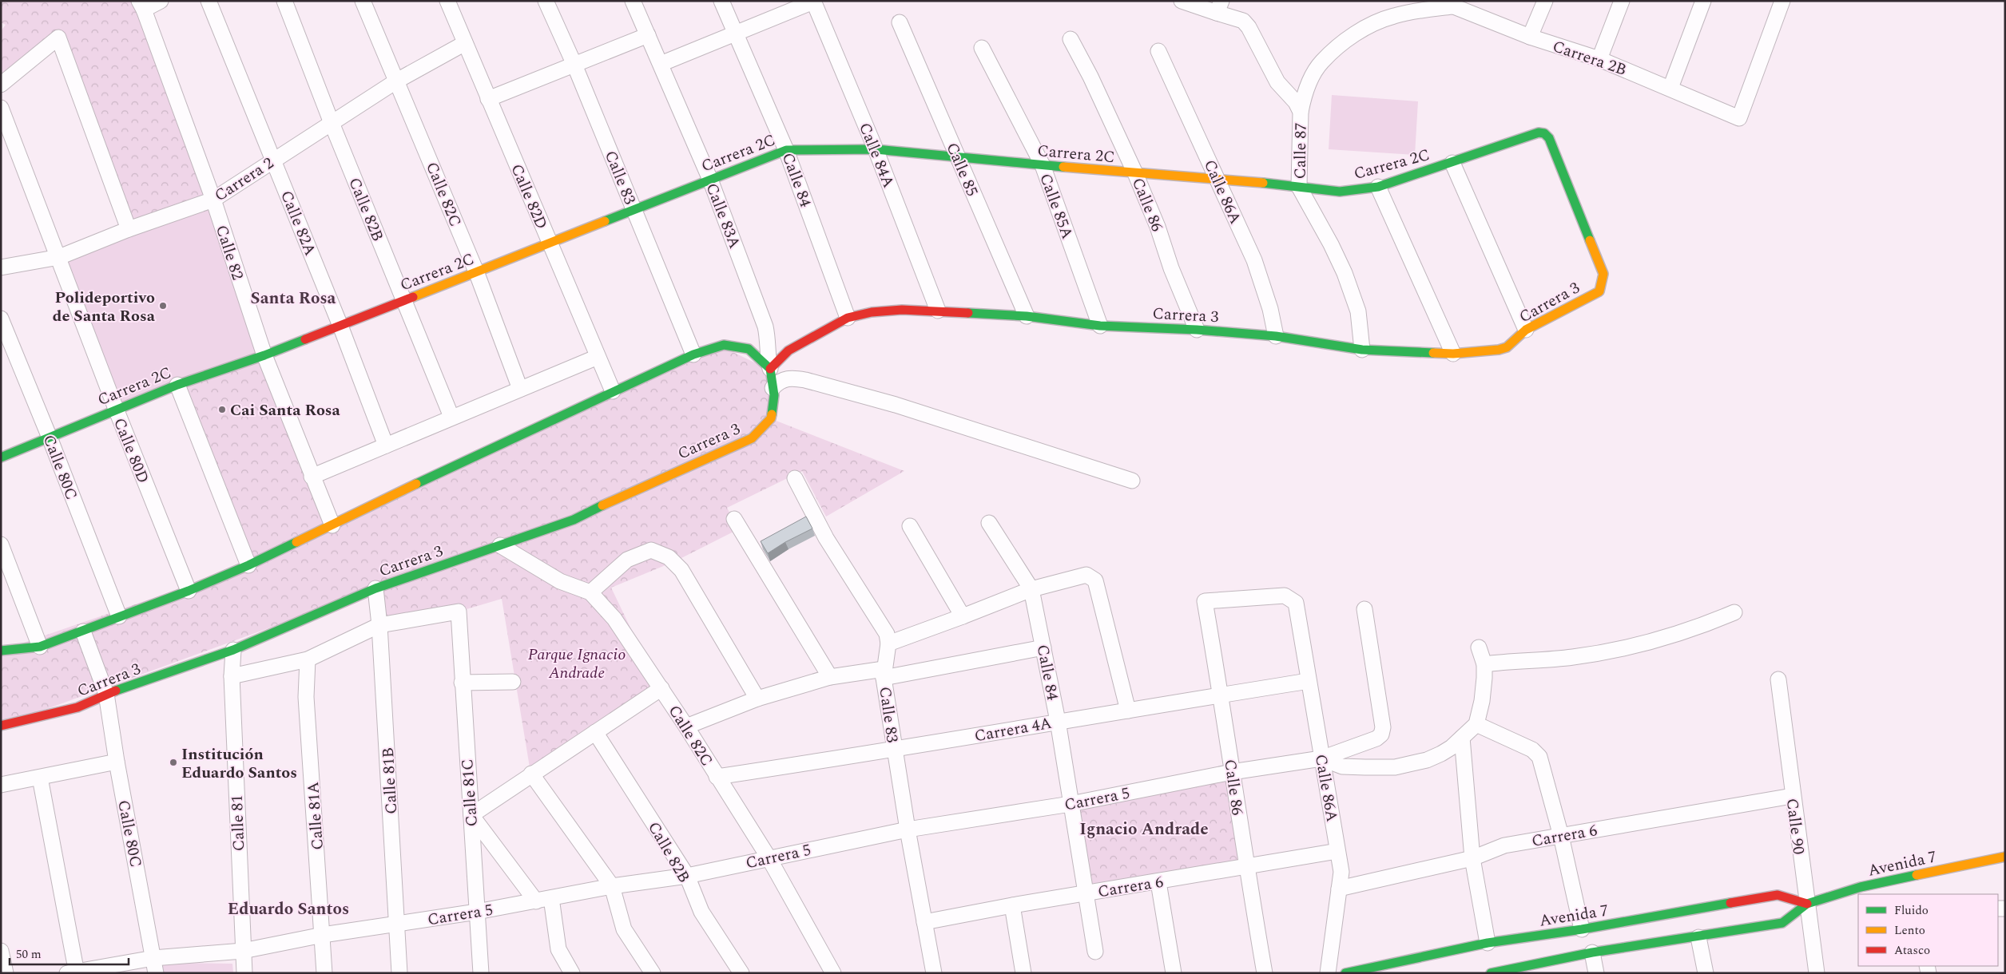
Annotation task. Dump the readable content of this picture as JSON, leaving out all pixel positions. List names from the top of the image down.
{
  "streets": {
    "main road": ["Carrera 2C", "Carrera 3", "Avenida 7"],
    "street": [
      "Carrera 2B",
      "Calle 87",
      "Calle 84A",
      "Calle 85",
      "Calle 83",
      "Carrera 2",
      "Calle 84",
      "Calle 86A",
      "Calle 82C",
      "Calle 82D",
      "Calle 86",
      "Calle 85A",
      "Calle 82B",
      "Calle 83A",
      "Calle 82A",
      "Calle 82",
      "Calle 80D",
      "Calle 80C",
      "Carrera 4A",
      "Calle 81B",
      "Calle 81C",
      "Carrera 5",
      "Calle 81A",
      "Calle 81",
      "Calle 90",
      "Carrera 6"
    ]
  },
  "crossings": [
    ["Calle 87", "Carrera 2C"],
    ["Calle 87", "Carrera 3"],
    ["Carrera 2C", "Calle 84A"],
    ["Carrera 2C", "Calle 85"],
    ["Carrera 2C", "Calle 83"],
    ["Carrera 2C", "Calle 84"],
    ["Carrera 2C", "Calle 86A"],
    ["Carrera 2C", "Calle 82C"],
    ["Carrera 2C", "Calle 82D"],
    ["Carrera 2C", "Calle 86"],
    ["Carrera 2C", "Calle 85A"],
    ["Carrera 2C", "Calle 82B"],
    ["Carrera 2C", "Calle 83A"],
    ["Carrera 2C", "Calle 82A"],
    ["Carrera 2C", "Calle 82"],
    ["Carrera 2C", "Carrera 3"],
    ["Carrera 2C", "Calle 80D"],
    ["Carrera 2C", "Calle 80C"],
    ["Calle 84A", "Carrera 3"],
    ["Calle 85", "Carrera 3"],
    ["Calle 83", "Carrera 4A"],
    ["Calle 83", "Carrera 5"],
    ["Calle 83", "Carrera 6"],
    ["Carrera 2", "Calle 82C"],
    ["Carrera 2", "Calle 82D"],
    ["Carrera 2", "Calle 82B"],
    ["Carrera 2", "Calle 82A"],
    ["Carrera 2", "Calle 82"],
    ["Carrera 2", "Calle 80D"],
    ["Calle 84", "Carrera 3"],
    ["Calle 84", "Carrera 4A"],
    ["Calle 84", "Carrera 5"],
    ["Calle 84", "Carrera 6"],
    ["Calle 86A", "Calle 86"],
    ["Calle 86A", "Carrera 3"],
    ["Calle 86A", "Carrera 4A"],
    ["Calle 86A", "Carrera 5"],
    ["Calle 86A", "Carrera 6"],
    ["Calle 82C", "Carrera 3"],
    ["Calle 82C", "Carrera 4A"],
    ["Calle 82C", "Carrera 5"],
    ["Calle 86", "Carrera 3"],
    ["Calle 86", "Carrera 4A"],
    ["Calle 86", "Carrera 5"],
    ["Calle 86", "Carrera 6"],
    ["Calle 85A", "Carrera 3"],
    ["Calle 82B", "Carrera 5"],
    ["Calle 83A", "Carrera 3"],
    ["Carrera 3", "Calle 80C"],
    ["Carrera 3", "Calle 81B"],
    ["Carrera 3", "Calle 81"],
    ["Calle 80C", "Carrera 5"],
    ["Calle 81B", "Calle 81C"],
    ["Calle 81B", "Carrera 5"],
    ["Calle 81C", "Carrera 5"],
    ["Carrera 5", "Calle 81A"],
    ["Carrera 5", "Calle 81"],
    ["Calle 90", "Carrera 6"],
    ["Calle 90", "Avenida 7"]
  ],
  "districts": ["Santa Rosa", "Ignacio Andrade", "Eduardo Santos"],
  "parks": ["Parque Ignacio Andrade"],
  "places": ["Polideportivo de Santa Rosa", "Cai Santa Rosa", "Institución Eduardo Santos"],
  "legend": ["Fluido", "Lento", "Atasco"],
  "scale_bar": "50 m"
}
